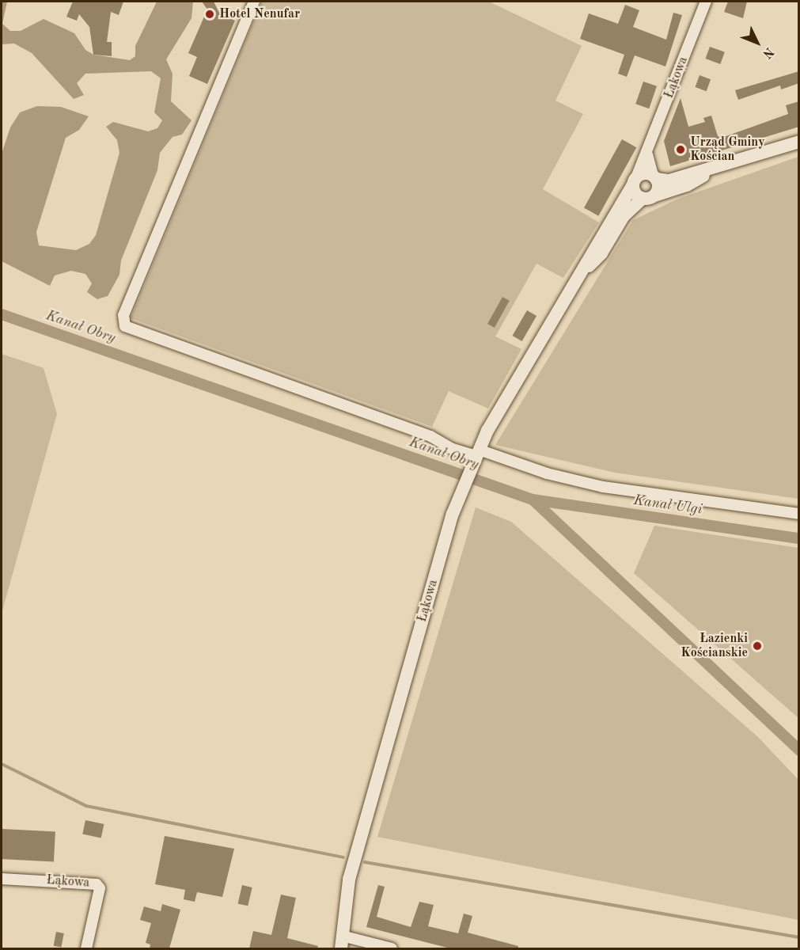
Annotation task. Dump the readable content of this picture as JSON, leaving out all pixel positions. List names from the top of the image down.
{
  "streets": {
    "street": ["Łąkowa"]
  },
  "water": ["Kanał Obry", "Kanał Ulgi"],
  "places": ["Hotel Nenufar", "Urząd Gminy Kościan", "Łazienki Kościanskie"],
  "north": "bottom right"
}
